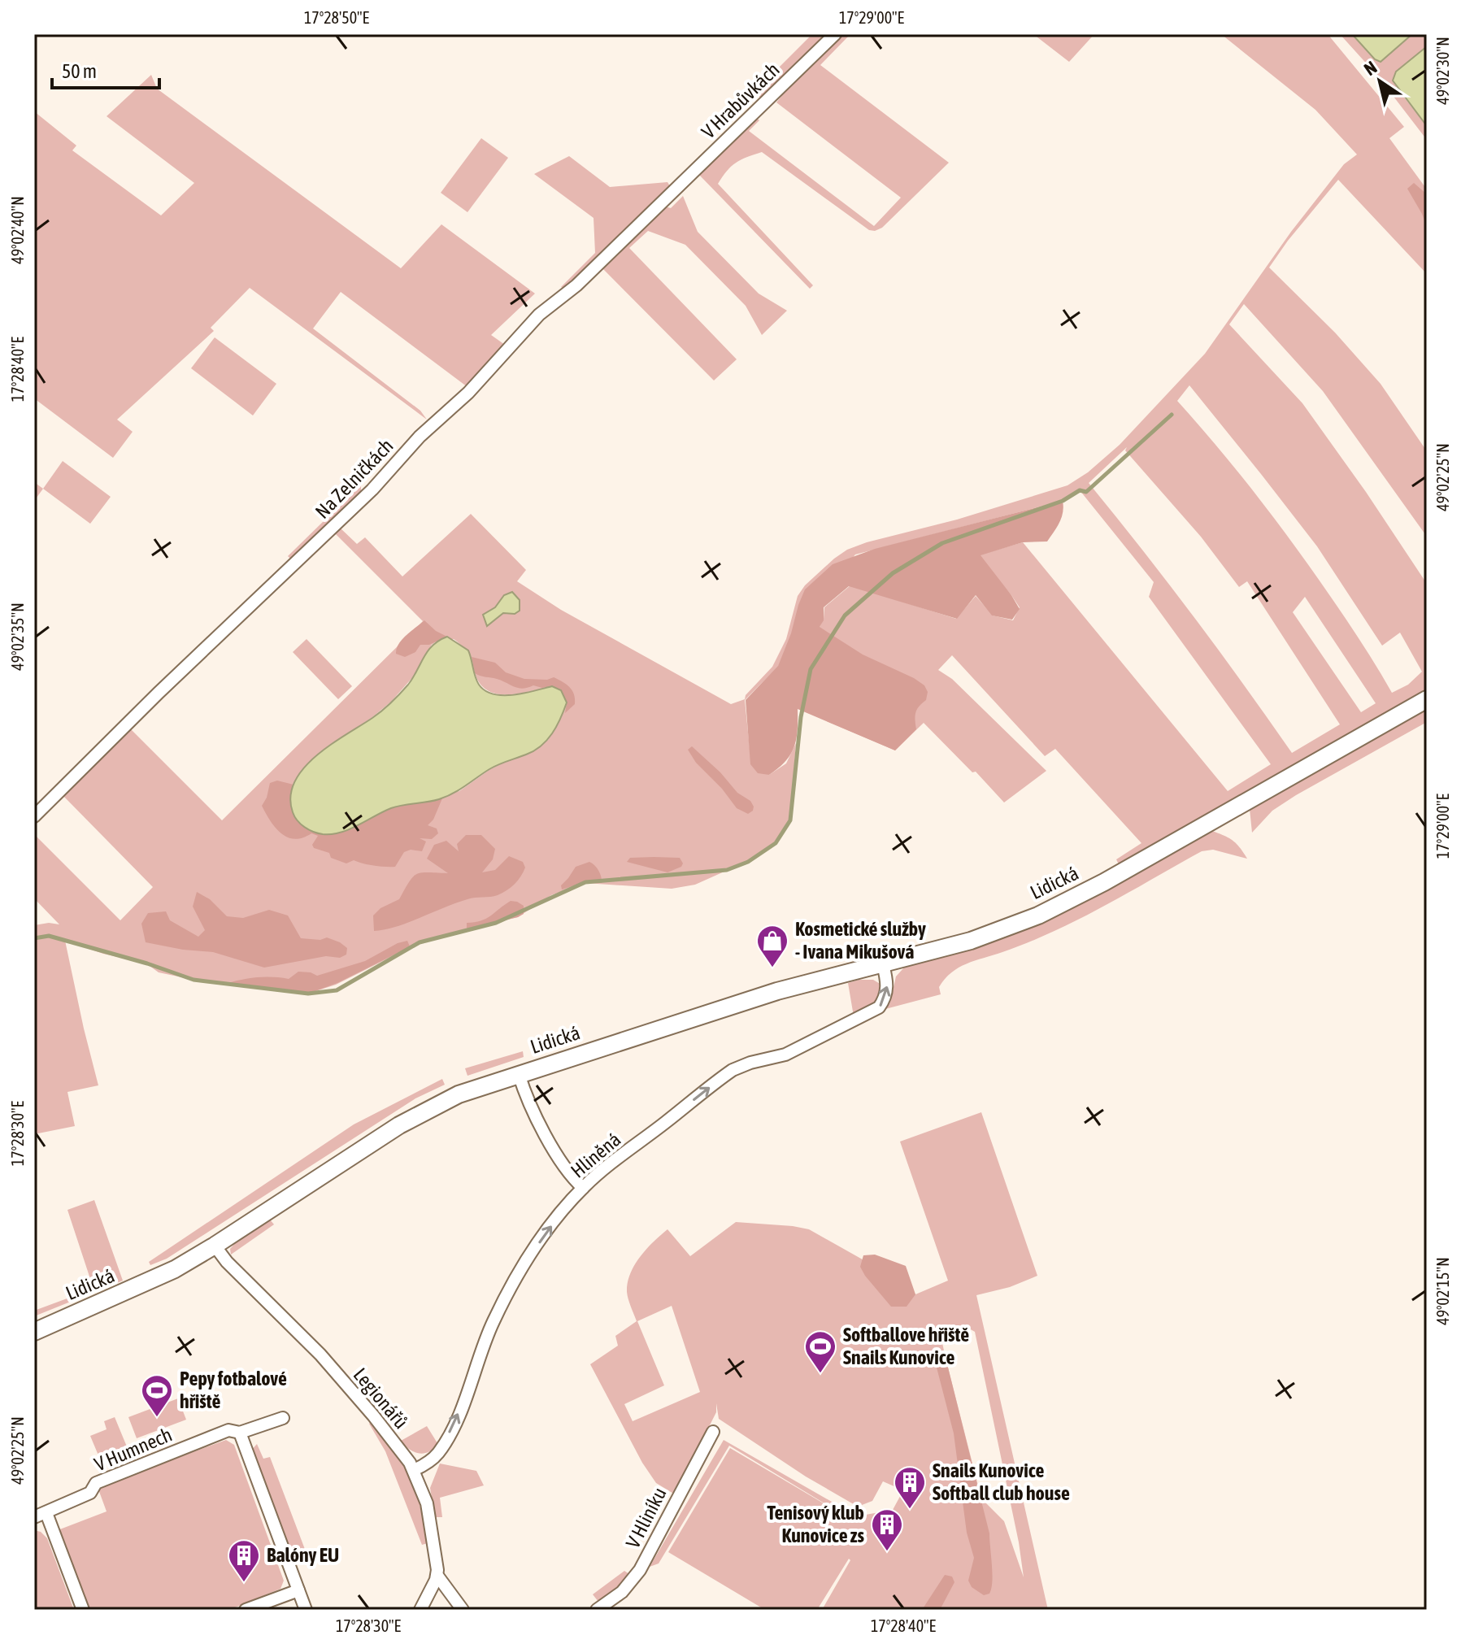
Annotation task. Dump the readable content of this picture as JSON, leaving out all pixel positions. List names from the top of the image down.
{
  "streets": {
    "main road": ["Lidická"],
    "street": [
      "V Hrabůvkách",
      "Na Zelničkách",
      "Hliněná",
      "Legionářů",
      "V Humnech",
      "V Hliníku"
    ]
  },
  "crossings": [
    ["V Hrabůvkách", "Na Zelničkách"],
    ["Lidická", "Hliněná"],
    ["Lidická", "Legionářů"],
    ["Hliněná", "Legionářů"]
  ],
  "one_way": ["Hliněná"],
  "places": {
    "shop": ["Kosmetické služby - Ivana Mikušová"],
    "sports": ["Softballove hřiště Snails Kunovice", "Pepy fotbalové hřiště"],
    "building": ["Snails Kunovice Softball club house", "Tenisový klub Kunovice zs", "Balóny EU"]
  },
  "scale_bar": "50 m",
  "north": "top left",
  "coordinates": [
    "17°28'50\"E",
    "17°29'00\"E",
    "49°02'30\"N",
    "49°02'40\"N",
    "17°28'40\"E",
    "49°02'25\"N",
    "49°02'35\"N",
    "17°28'30\"E",
    "49°02'15\"N"
  ]
}
